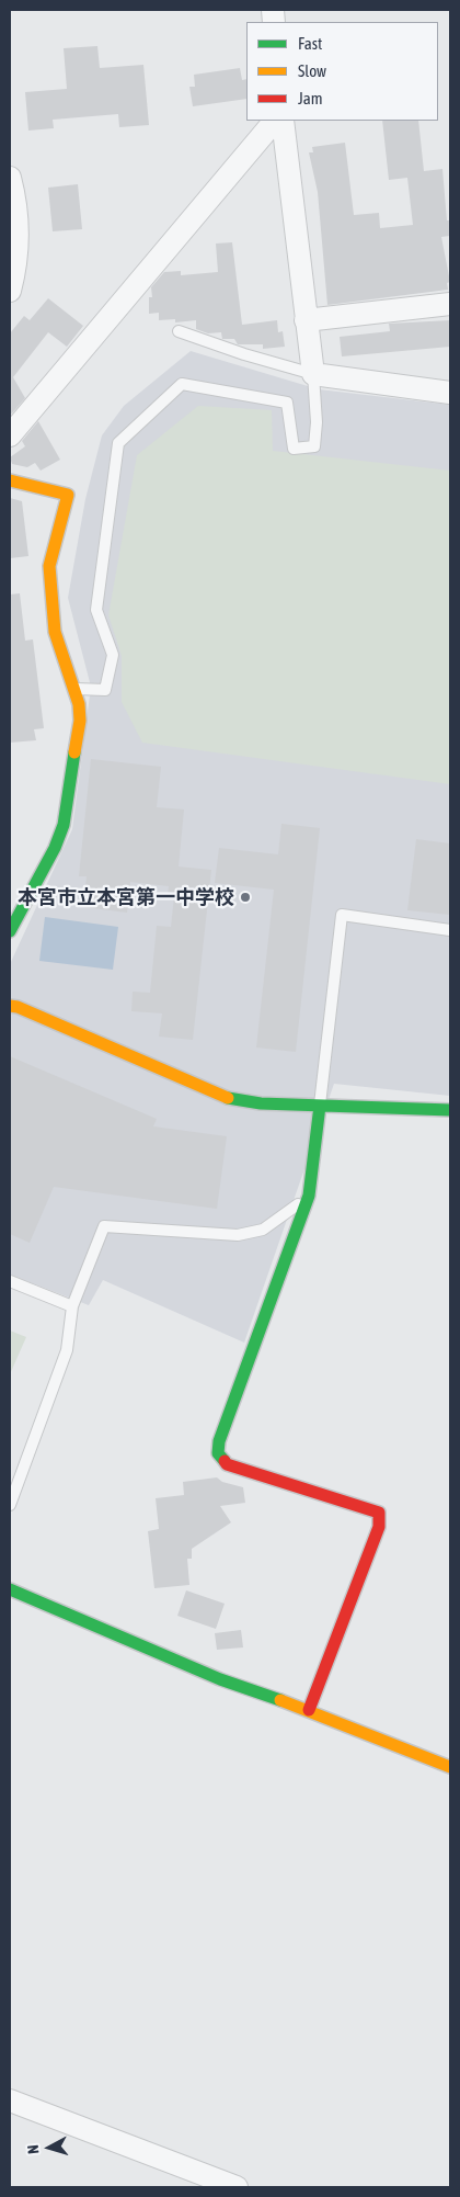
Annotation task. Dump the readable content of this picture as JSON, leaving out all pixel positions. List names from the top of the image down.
{
  "places": ["本宮市立本宮第一中学校"],
  "legend": ["Fast", "Slow", "Jam"],
  "north": "left"
}
